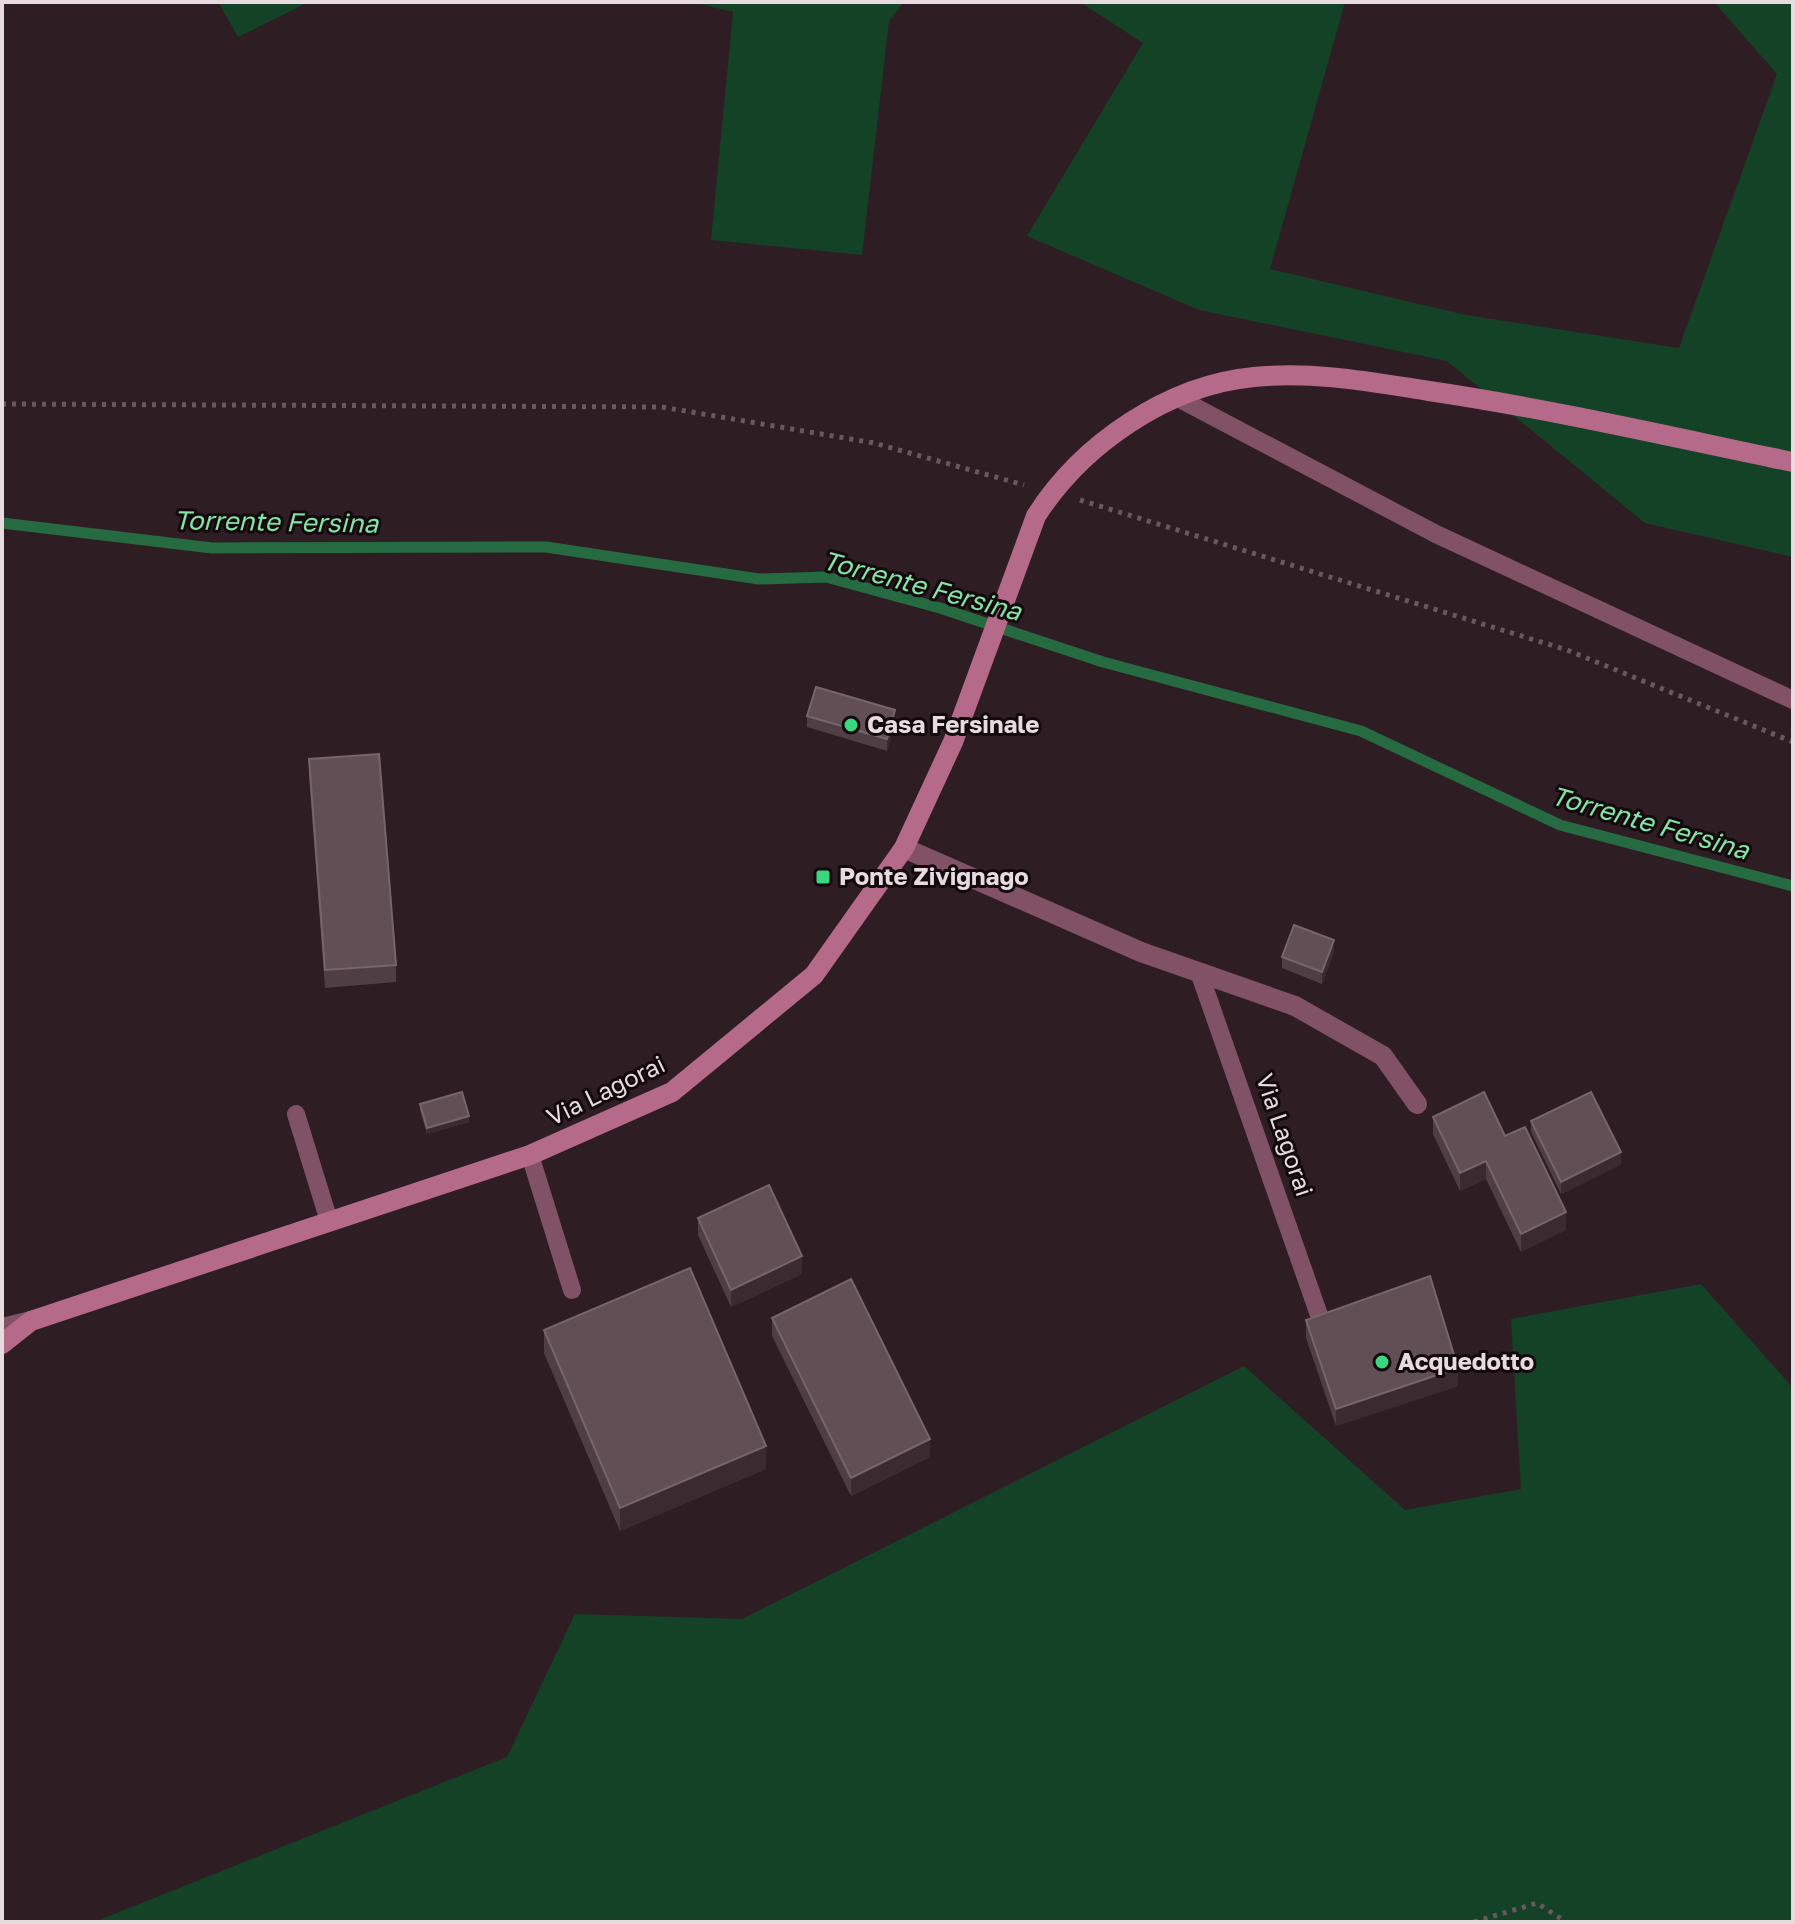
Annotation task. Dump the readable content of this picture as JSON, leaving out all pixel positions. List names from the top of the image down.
{
  "streets": {
    "main road": ["Via Lagorai"]
  },
  "water": ["Torrente Fersina"],
  "places": {
    "other": ["Casa Fersinale", "Acquedotto"],
    "transit": ["Ponte Zivignago"]
  }
}
